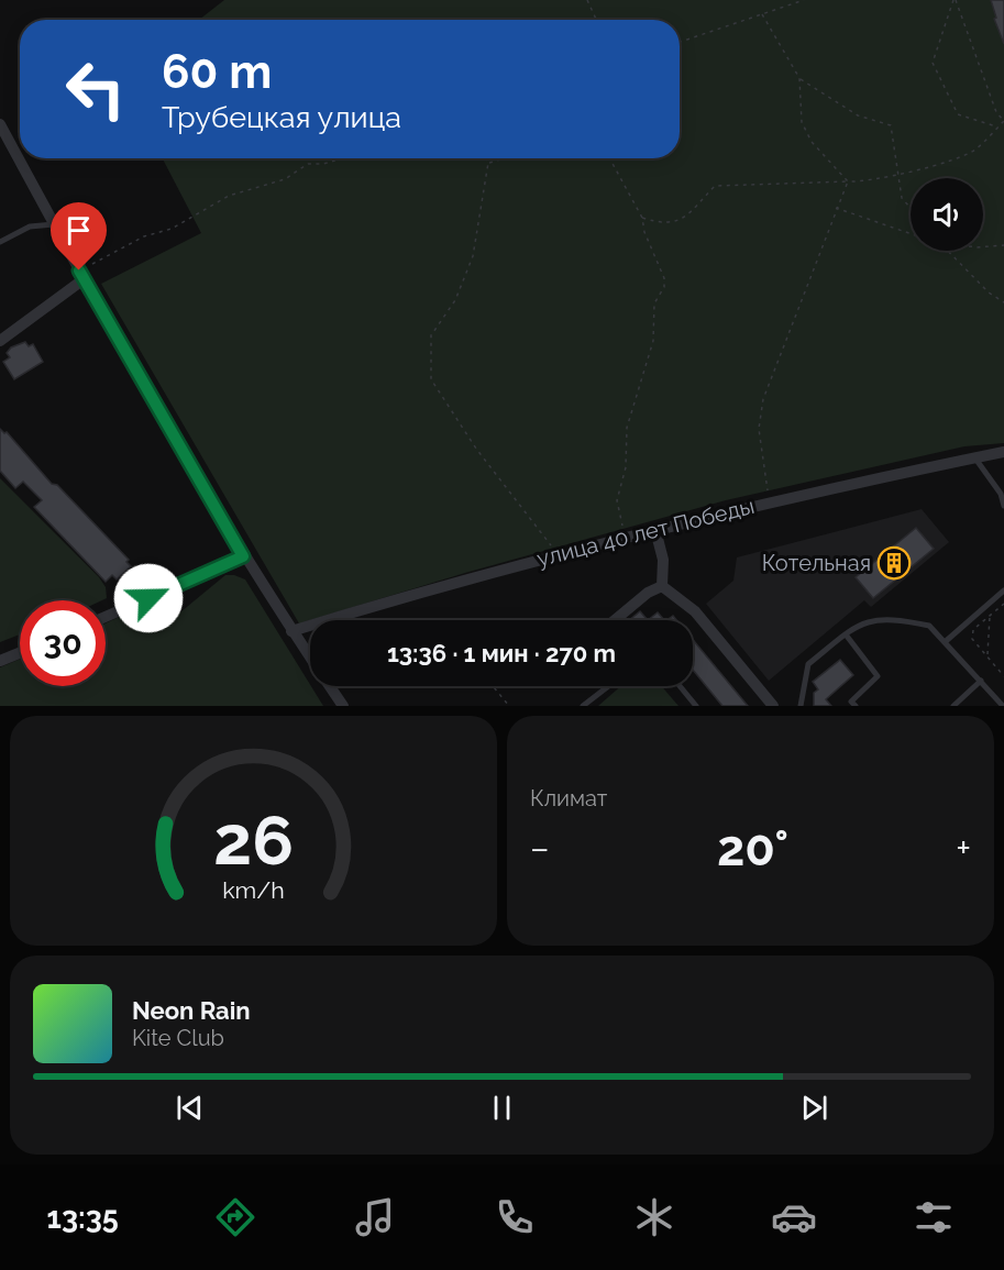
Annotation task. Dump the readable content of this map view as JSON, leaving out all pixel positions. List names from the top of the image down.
{
  "streets": {
    "street": ["улица 40 лет Победы"]
  },
  "places": {
    "building": ["Котельная"]
  },
  "page": {
    "turn": ["60 m", "Трубецкая улица"],
    "limit": "30",
    "trip": "13:36 · 1 мин · 270 m",
    "tile": "Климат",
    "heat": ["−", "20°", "+"],
    "song": ["Neon Rain", "Kite Club"],
    "tabs": "13:35",
    "gauge": ["26", "km/h"]
  }
}
